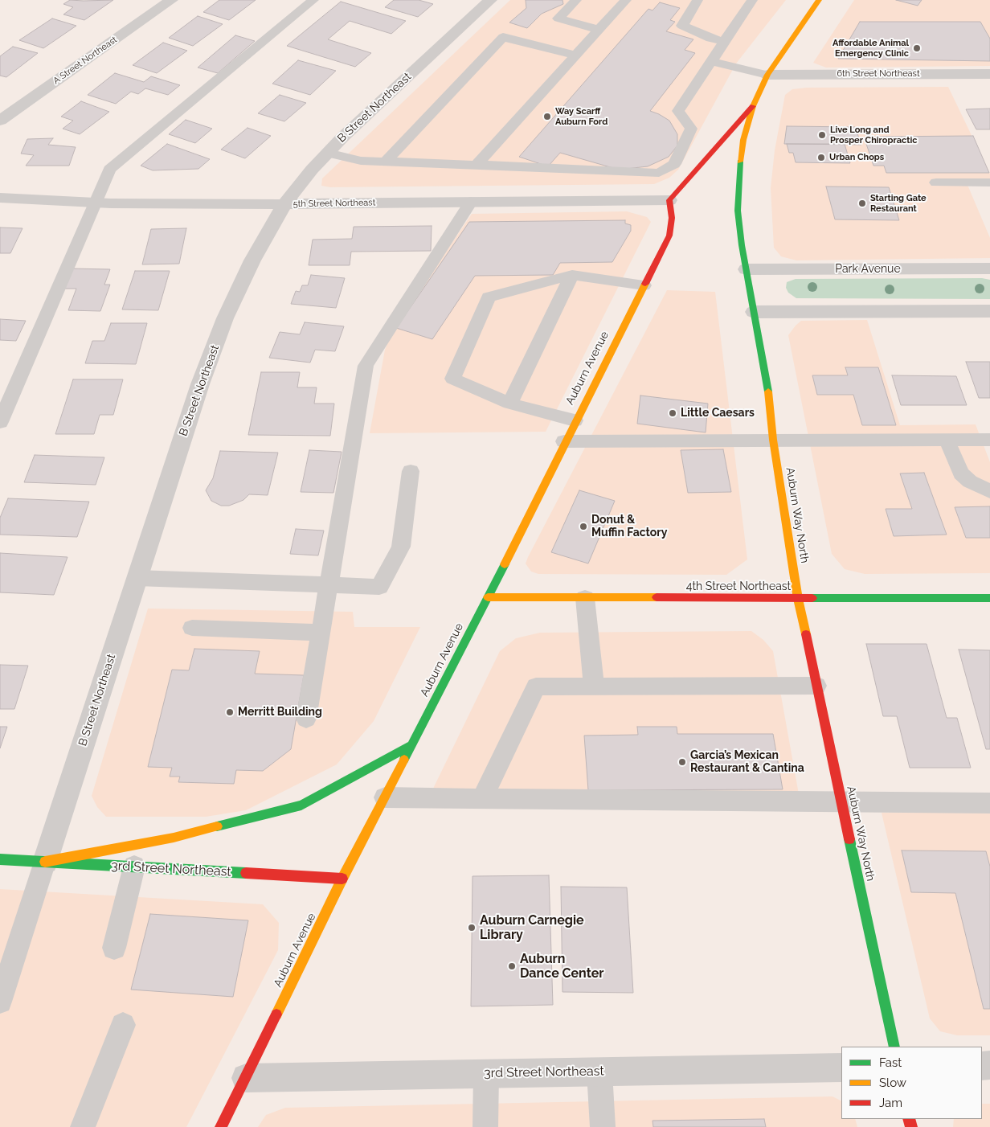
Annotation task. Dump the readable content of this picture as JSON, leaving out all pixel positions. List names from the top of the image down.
{
  "streets": {
    "main road": [
      "Auburn Avenue",
      "Auburn Way North",
      "4th Street Northeast",
      "3rd Street Northeast"
    ],
    "street": [
      "A Street Northeast",
      "6th Street Northeast",
      "B Street Northeast",
      "5th Street Northeast",
      "Park Avenue"
    ]
  },
  "crossings": [
    ["6th Street Northeast", "Auburn Way North"],
    ["B Street Northeast", "5th Street Northeast"],
    ["B Street Northeast", "3rd Street Northeast"],
    ["5th Street Northeast", "Auburn Avenue"],
    ["Park Avenue", "Auburn Way North"],
    ["Auburn Avenue", "4th Street Northeast"],
    ["Auburn Avenue", "3rd Street Northeast"],
    ["Auburn Way North", "4th Street Northeast"]
  ],
  "places": [
    "Affordable Animal Emergency Clinic",
    "Way Scarff Auburn Ford",
    "Live Long and Prosper Chiropractic",
    "Urban Chops",
    "Starting Gate Restaurant",
    "Little Caesars",
    "Donut & Muffin Factory",
    "Merritt Building",
    "Garcia’s Mexican Restaurant & Cantina",
    "Auburn Carnegie Library",
    "Auburn Dance Center"
  ],
  "legend": ["Fast", "Slow", "Jam"]
}
